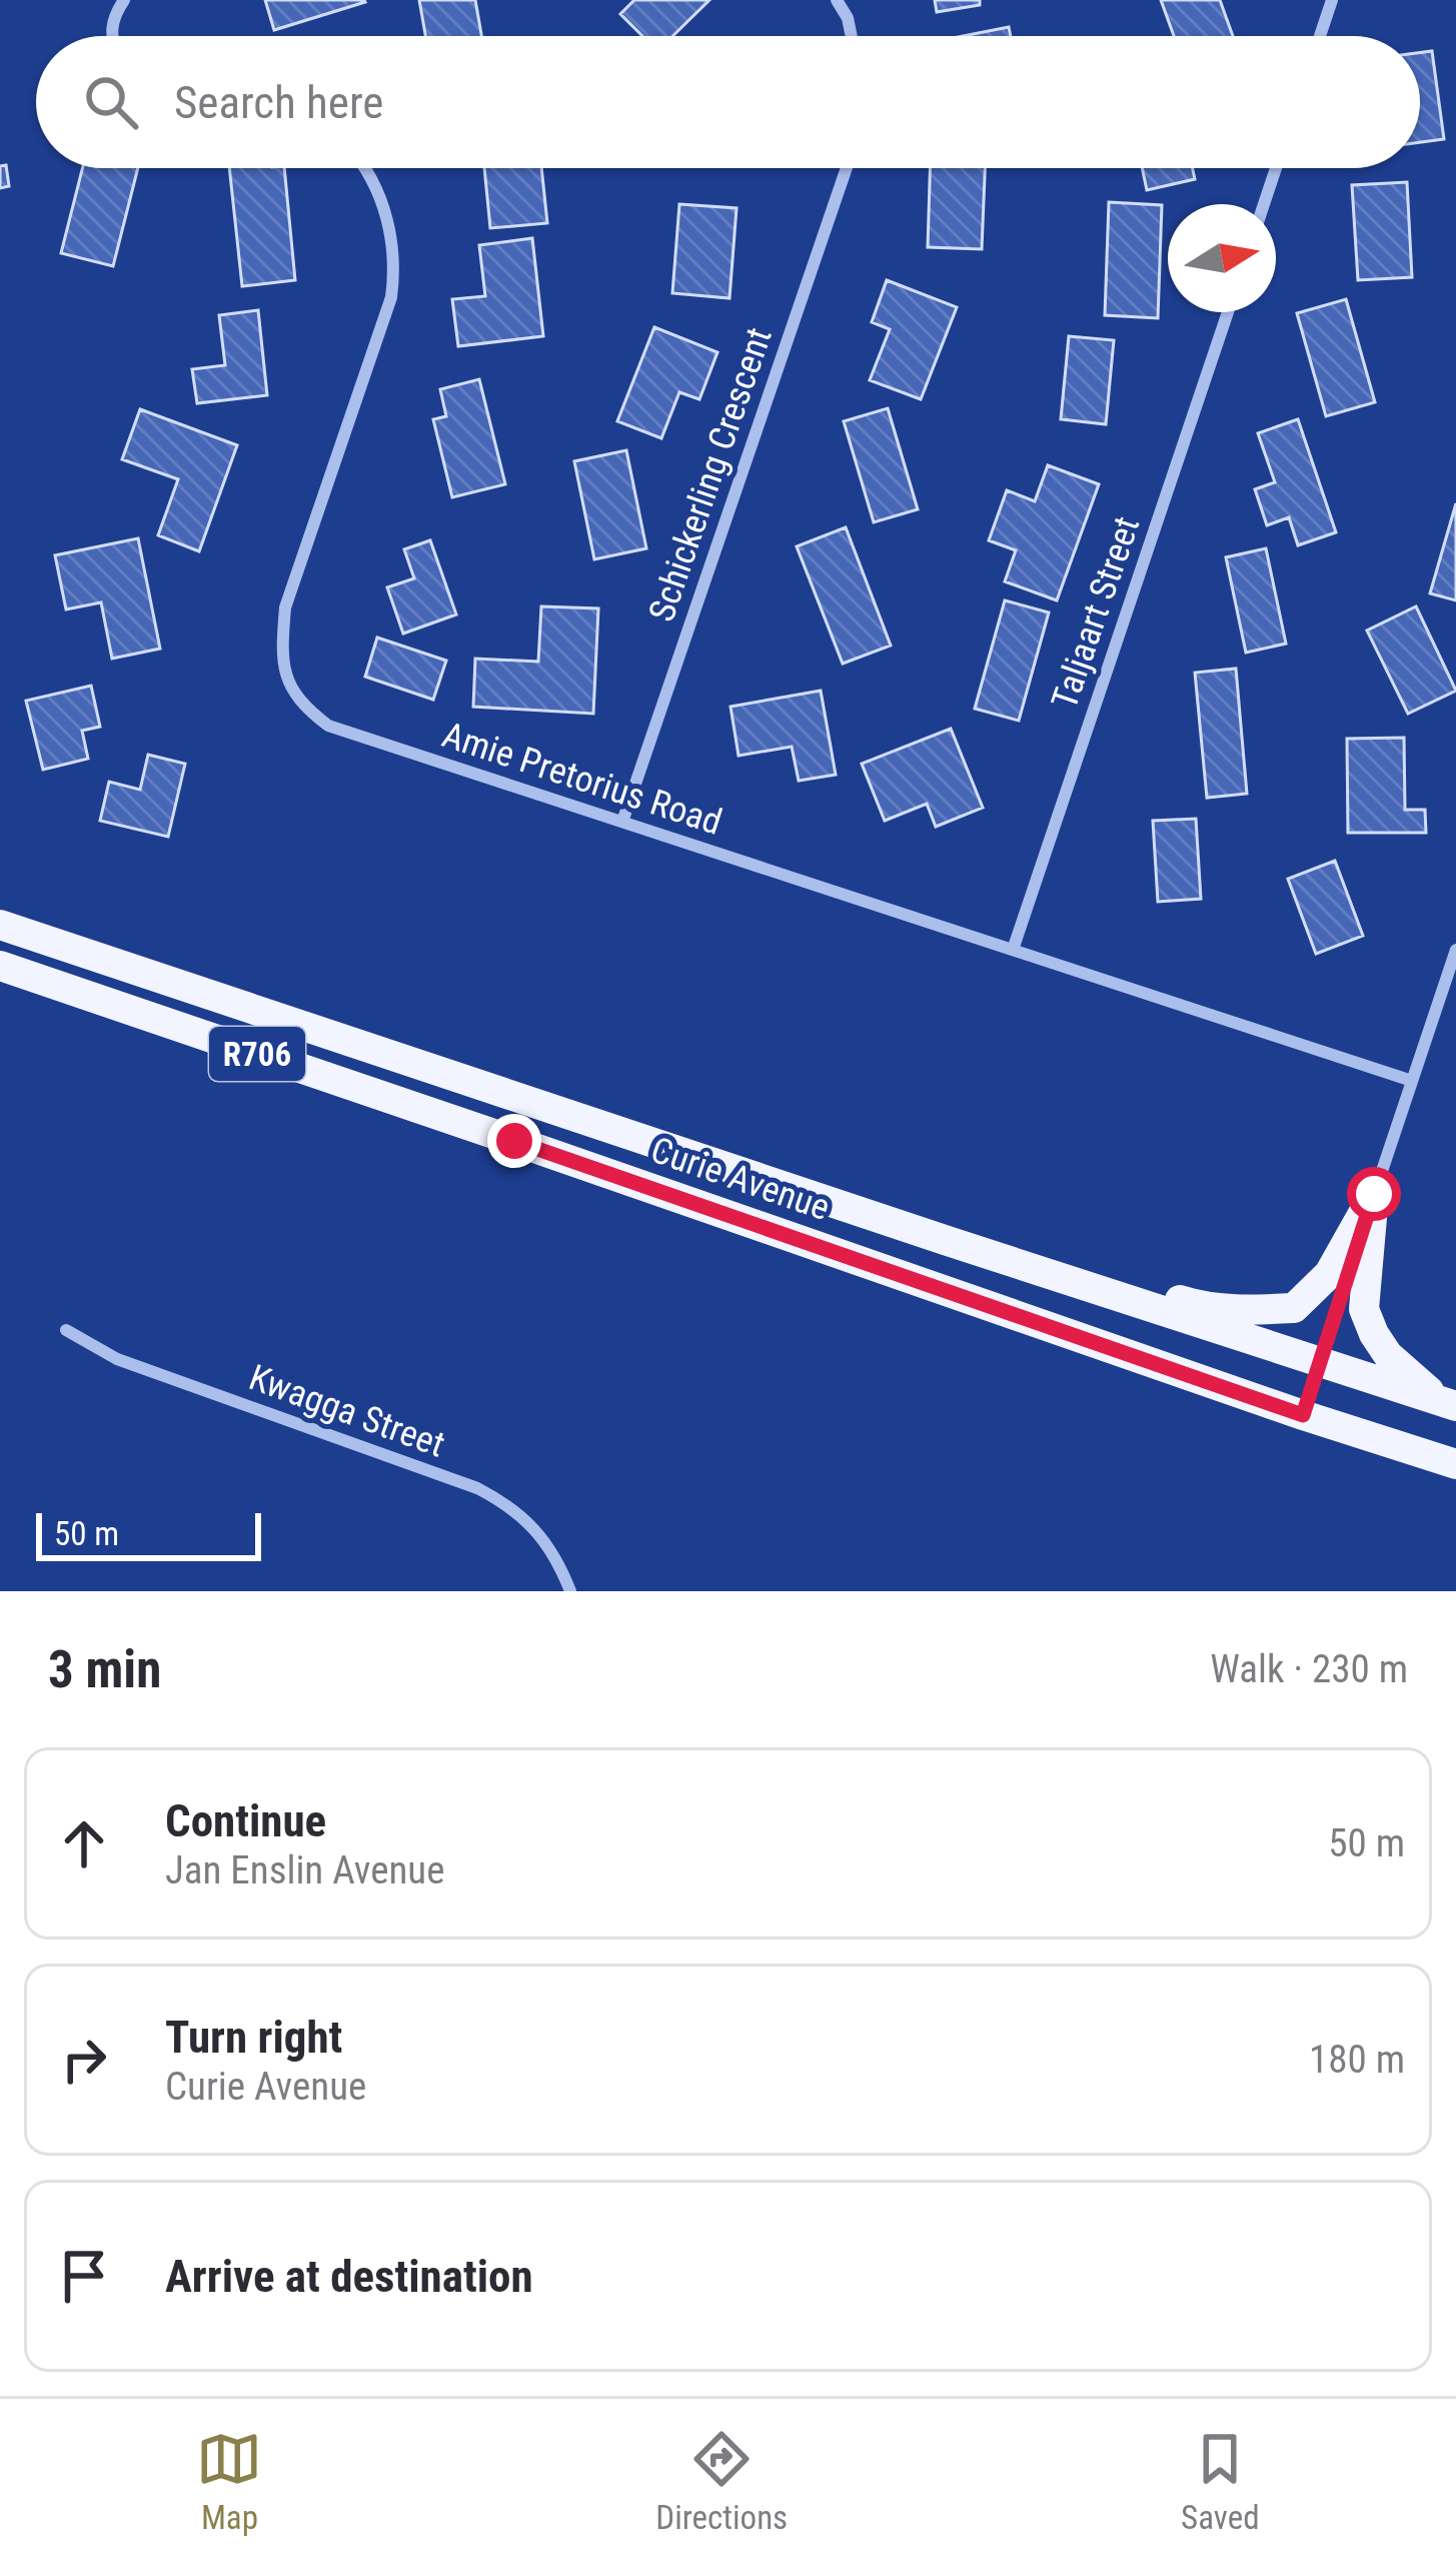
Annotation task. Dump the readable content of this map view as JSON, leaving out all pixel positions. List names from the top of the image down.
{
  "streets": {
    "main road": ["R706", "Curie Avenue"],
    "street": [
      "Schickerling Crescent",
      "Taljaart Street",
      "Amie Pretorius Road",
      "Kwagga Street"
    ]
  },
  "crossings": [
    ["Schickerling Crescent", "Amie Pretorius Road"],
    ["Taljaart Street", "Amie Pretorius Road"]
  ],
  "scale_bar": "50 m",
  "north": "right",
  "page": {
    "search": "Search here",
    "scale": "50 m",
    "heading": ["3 min", "Walk · 230 m"],
    "list": [
      ["Continue", "Jan Enslin Avenue", "50 m"],
      ["Turn right", "Curie Avenue", "180 m"],
      "Arrive at destination"
    ],
    "nav": ["Map", "Directions", "Saved"]
  }
}
